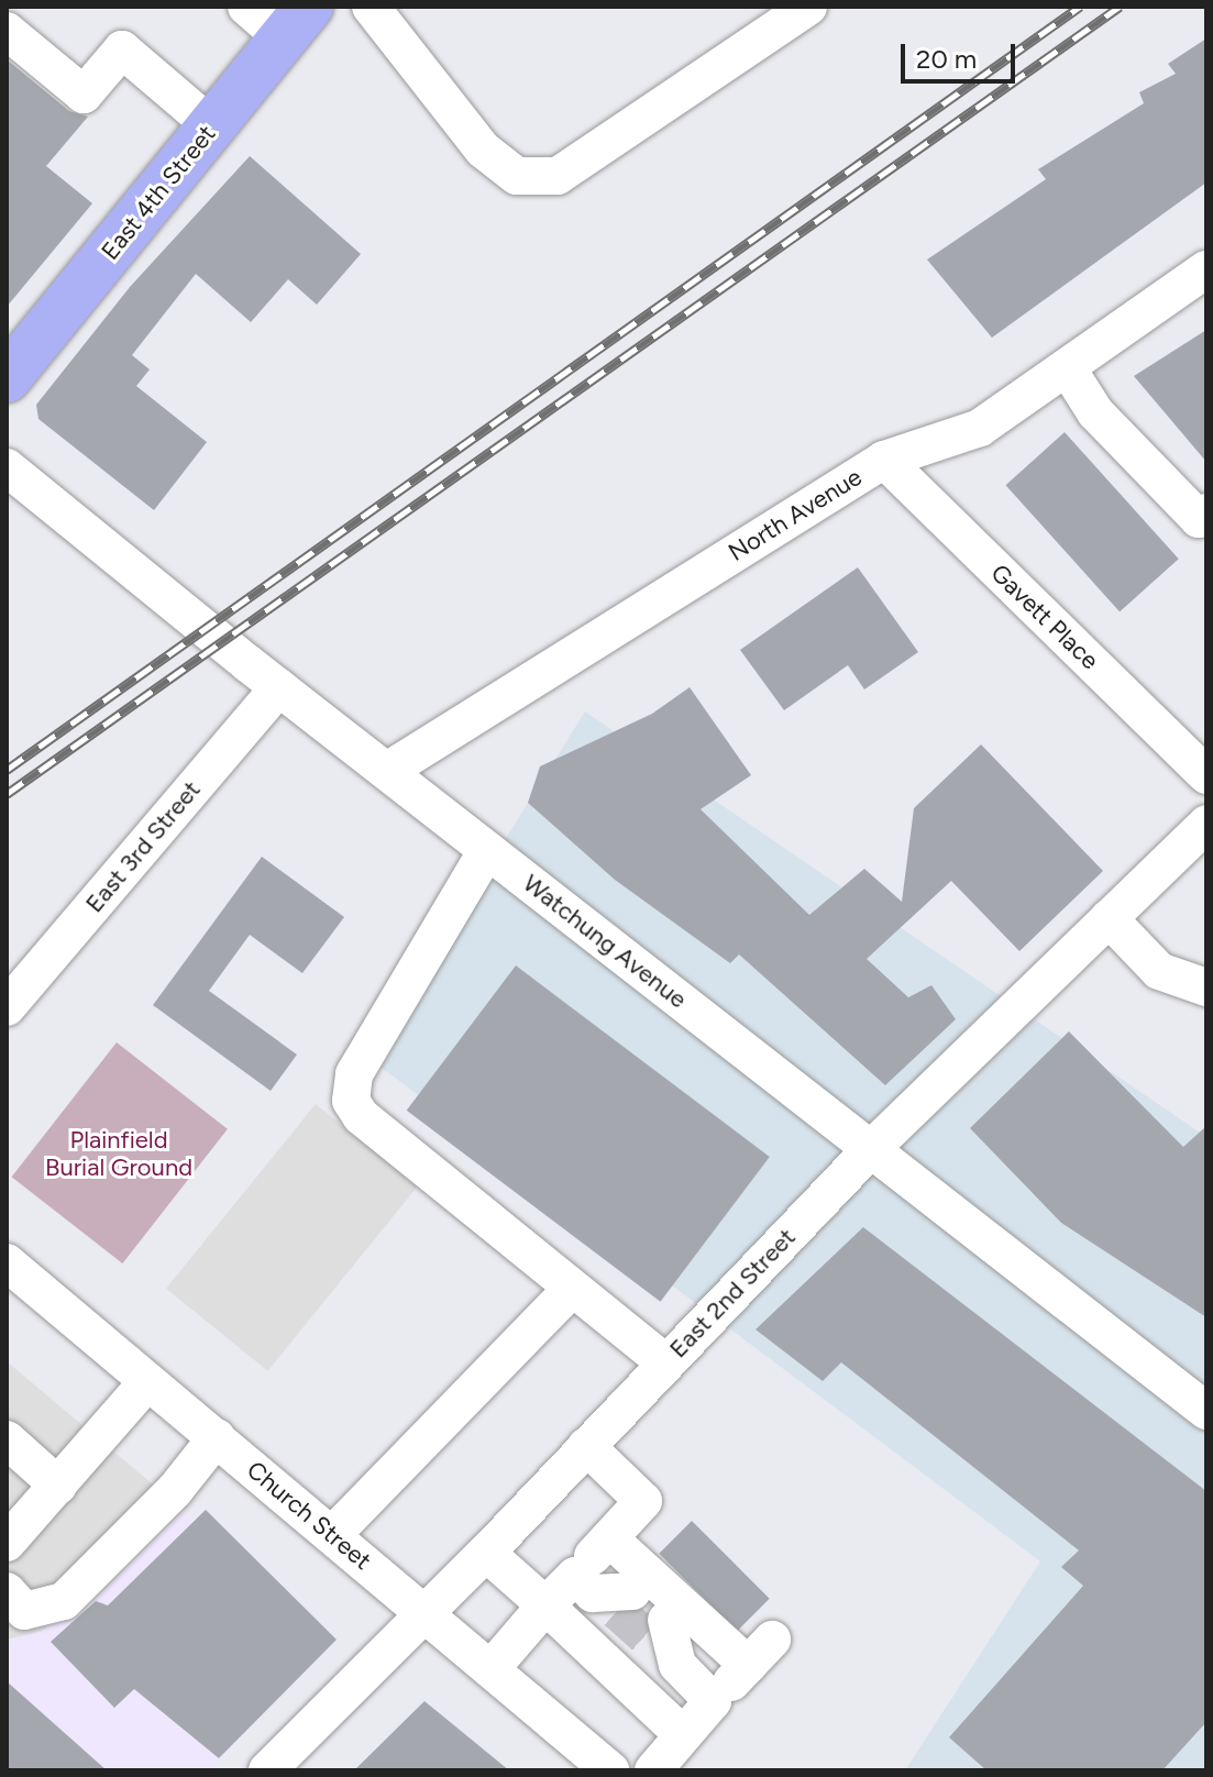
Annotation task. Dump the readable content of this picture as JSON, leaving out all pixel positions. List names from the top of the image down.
{
  "streets": {
    "main road": ["East 4th Street"],
    "street": [
      "North Avenue",
      "Gavett Place",
      "East 3rd Street",
      "Watchung Avenue",
      "East 2nd Street",
      "Church Street"
    ]
  },
  "crossings": [
    ["North Avenue", "Gavett Place"],
    ["North Avenue", "Watchung Avenue"],
    ["East 3rd Street", "Watchung Avenue"],
    ["Watchung Avenue", "East 2nd Street"],
    ["East 2nd Street", "Church Street"]
  ],
  "parks": ["Plainfield Burial Ground"],
  "scale_bar": "20 m"
}
